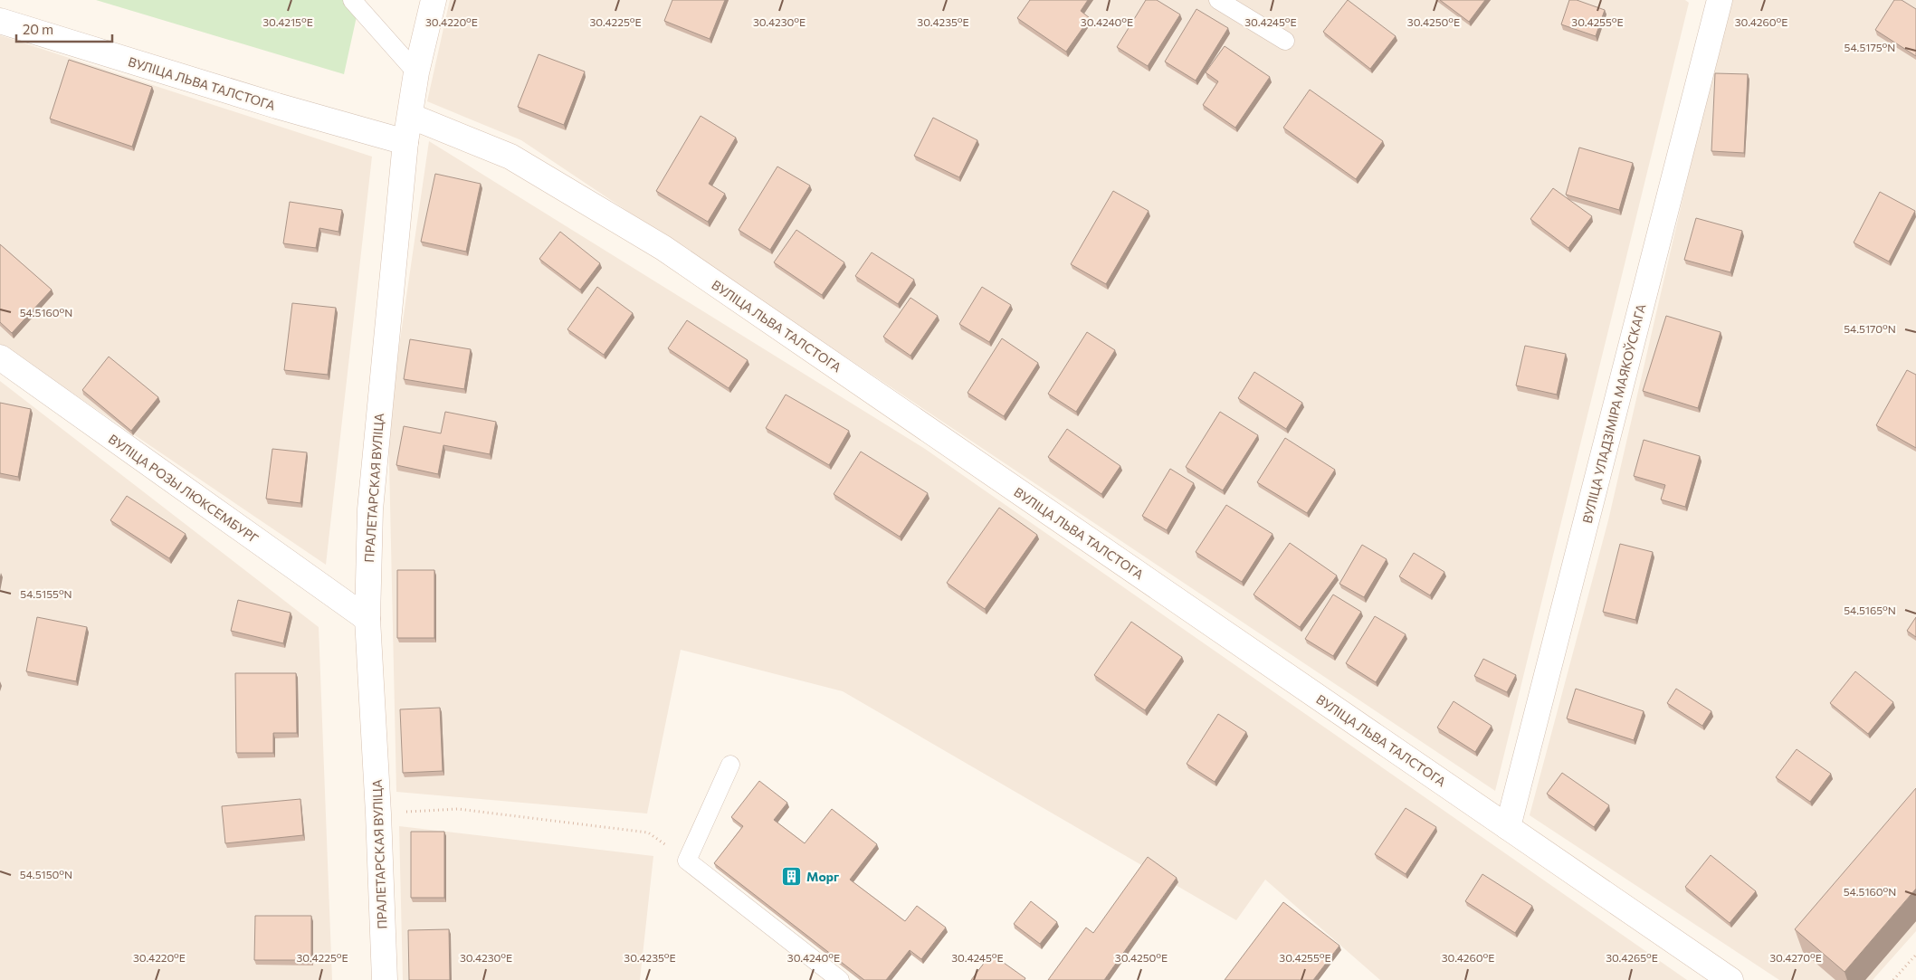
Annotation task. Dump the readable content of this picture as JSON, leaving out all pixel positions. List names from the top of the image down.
{
  "streets": {
    "street": [
      "ВУЛІЦА ЛЬВА ТАЛСТОГА",
      "ВУЛІЦА УЛАДЗІМІРА МАЯКОЎСКАГА",
      "ПРАЛЕТАРСКАЯ ВУЛІЦА",
      "ВУЛІЦА РОЗЫ ЛЮКСЕМБУРГ"
    ]
  },
  "crossings": [
    ["ВУЛІЦА ЛЬВА ТАЛСТОГА", "ВУЛІЦА УЛАДЗІМІРА МАЯКОЎСКАГА"],
    ["ВУЛІЦА ЛЬВА ТАЛСТОГА", "ПРАЛЕТАРСКАЯ ВУЛІЦА"],
    ["ПРАЛЕТАРСКАЯ ВУЛІЦА", "ВУЛІЦА РОЗЫ ЛЮКСЕМБУРГ"]
  ],
  "places": {
    "building": ["Морг"]
  },
  "scale_bar": "20 m",
  "coordinates": [
    "30.4215°E",
    "30.4220°E",
    "30.4225°E",
    "30.4230°E",
    "30.4235°E",
    "30.4240°E",
    "30.4245°E",
    "30.4250°E",
    "30.4255°E",
    "30.4260°E",
    "54.5175°N",
    "54.5160°N",
    "54.5170°N",
    "54.5155°N",
    "54.5165°N",
    "54.5150°N",
    "30.4265°E",
    "30.4270°E"
  ]
}
